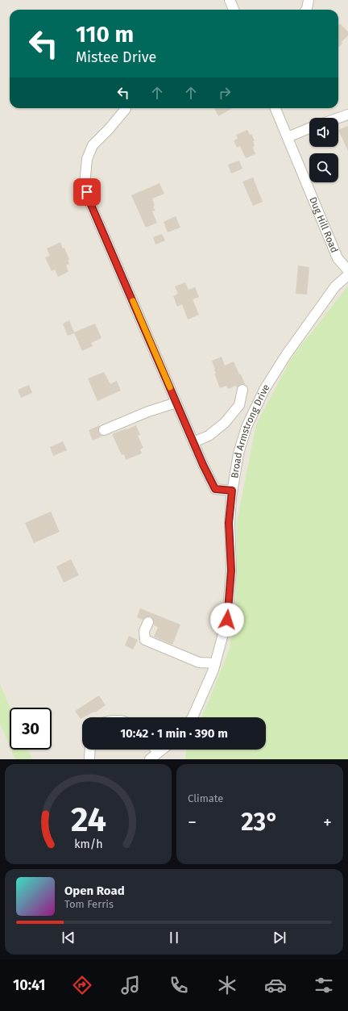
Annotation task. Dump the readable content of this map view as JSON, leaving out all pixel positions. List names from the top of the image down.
{
  "streets": {
    "street": ["Dug Hill Road", "Broad Armstrong Drive"]
  },
  "page": {
    "turn": ["110 m", "Mistee Drive"],
    "limit": "30",
    "trip": "10:42 · 1 min · 390 m",
    "tile": "Climate",
    "heat": ["−", "23°", "+"],
    "song": ["Open Road", "Tom Ferris"],
    "tabs": "10:41",
    "gauge": ["24", "km/h"]
  }
}
